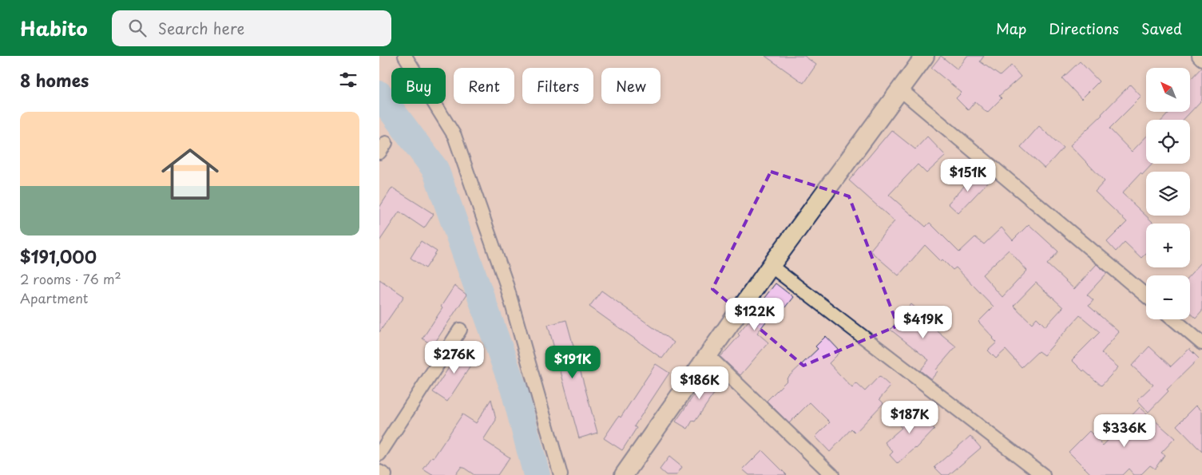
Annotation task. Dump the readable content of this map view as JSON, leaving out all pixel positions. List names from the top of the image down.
{
  "north": "top left",
  "page": {
    "header": "Habito",
    "search": "Search here",
    "nav": ["Map", "Directions", "Saved"],
    "heading": "8 homes",
    "map_buttons": ["+", "−"],
    "chip": [
      "Buy",
      "Rent",
      "Filters",
      "New"
    ],
    "list": [
      {
        "name": "$191,000",
        "note": "2 rooms · 76 m² · Apartment"
      }
    ],
    "price": [
      "$151K",
      "$122K",
      "$419K",
      "$276K",
      "$191K",
      "$186K",
      "$187K",
      "$336K"
    ]
  }
}
